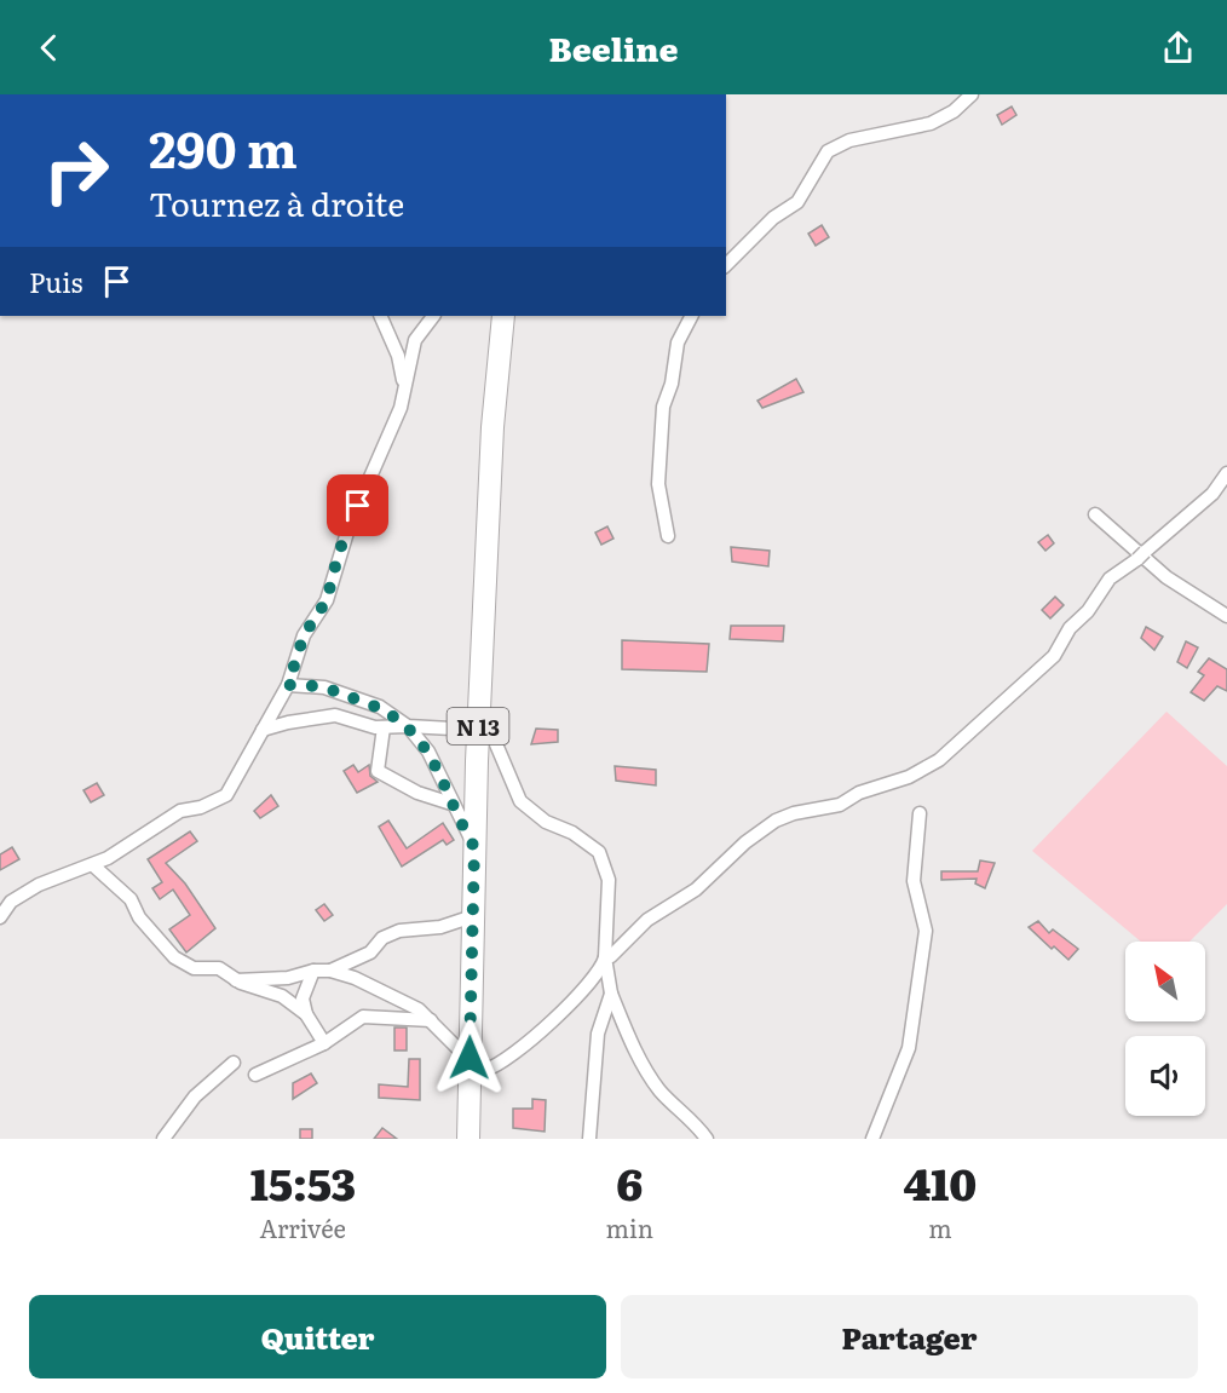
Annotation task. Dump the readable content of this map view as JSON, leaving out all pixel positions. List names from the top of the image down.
{
  "streets": {
    "main road": ["N 13"]
  },
  "north": "top left",
  "page": {
    "header": "Beeline",
    "turn": ["290 m", "Tournez à droite"],
    "then": "Puis",
    "eta": [
      "15:53",
      "Arrivée",
      "6",
      "min",
      "410",
      "m"
    ],
    "buttons": ["Quitter", "Partager"]
  }
}
